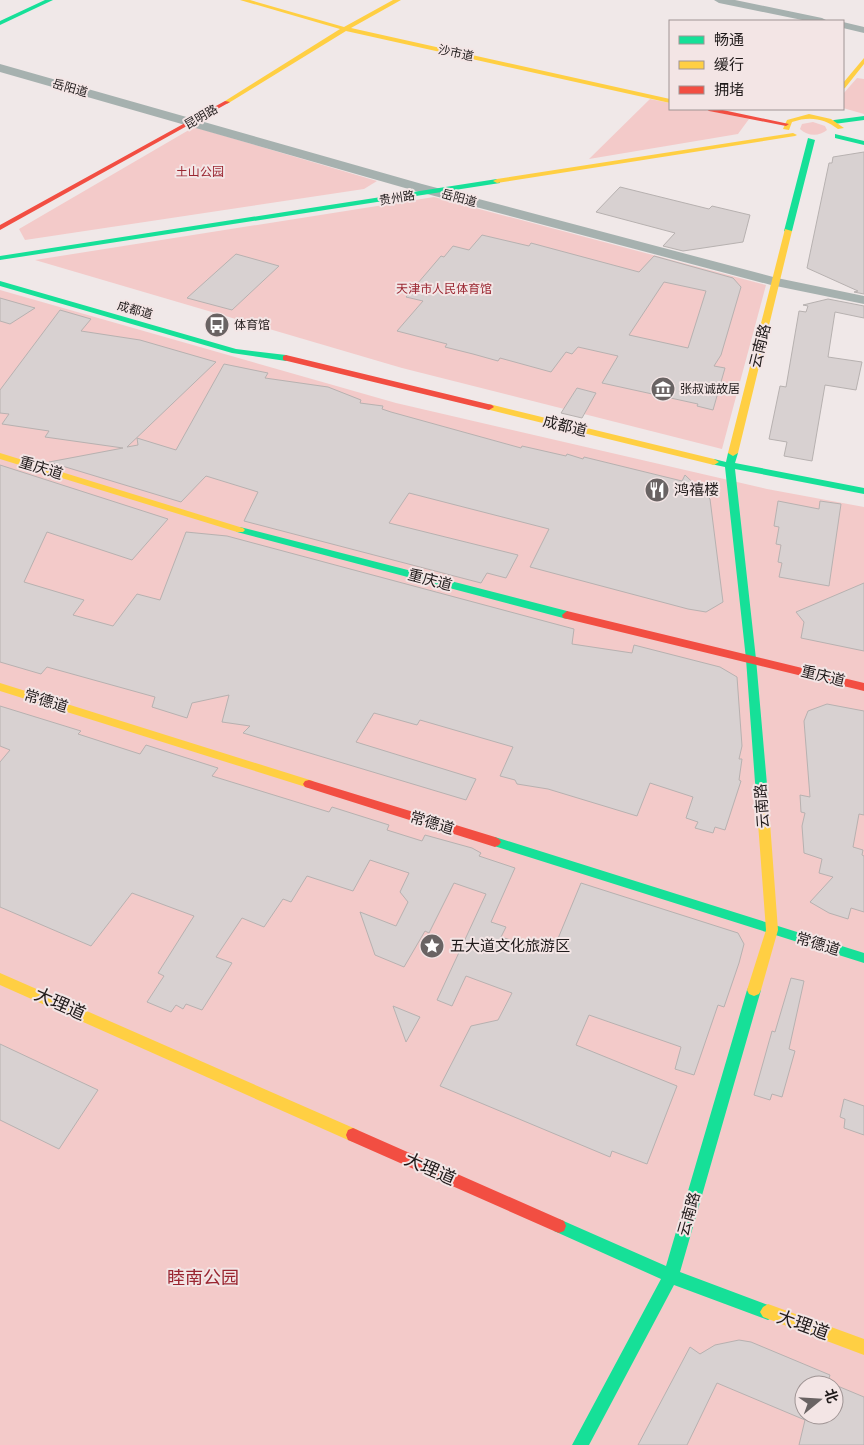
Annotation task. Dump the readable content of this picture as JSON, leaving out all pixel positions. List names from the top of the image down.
{
  "streets": {
    "street": [
      "沙市道",
      "岳阳道",
      "昆明路",
      "贵州路",
      "成都道",
      "云南路",
      "重庆道",
      "常德道",
      "大理道"
    ]
  },
  "crossings": [
    ["沙市道", "昆明路"],
    ["岳阳道", "昆明路"],
    ["岳阳道", "贵州路"],
    ["岳阳道", "云南路"],
    ["贵州路", "云南路"],
    ["成都道", "云南路"],
    ["云南路", "重庆道"],
    ["云南路", "常德道"],
    ["云南路", "大理道"]
  ],
  "parks": ["土山公园", "天津市人民体育馆", "睦南公园"],
  "places": {
    "bus stop": ["体育馆"],
    "museum": ["张叔诚故居"],
    "restaurant": ["鸿禧楼"],
    "place": ["五大道文化旅游区"]
  },
  "legend": ["畅通", "缓行", "拥堵"],
  "north": "right"
}
